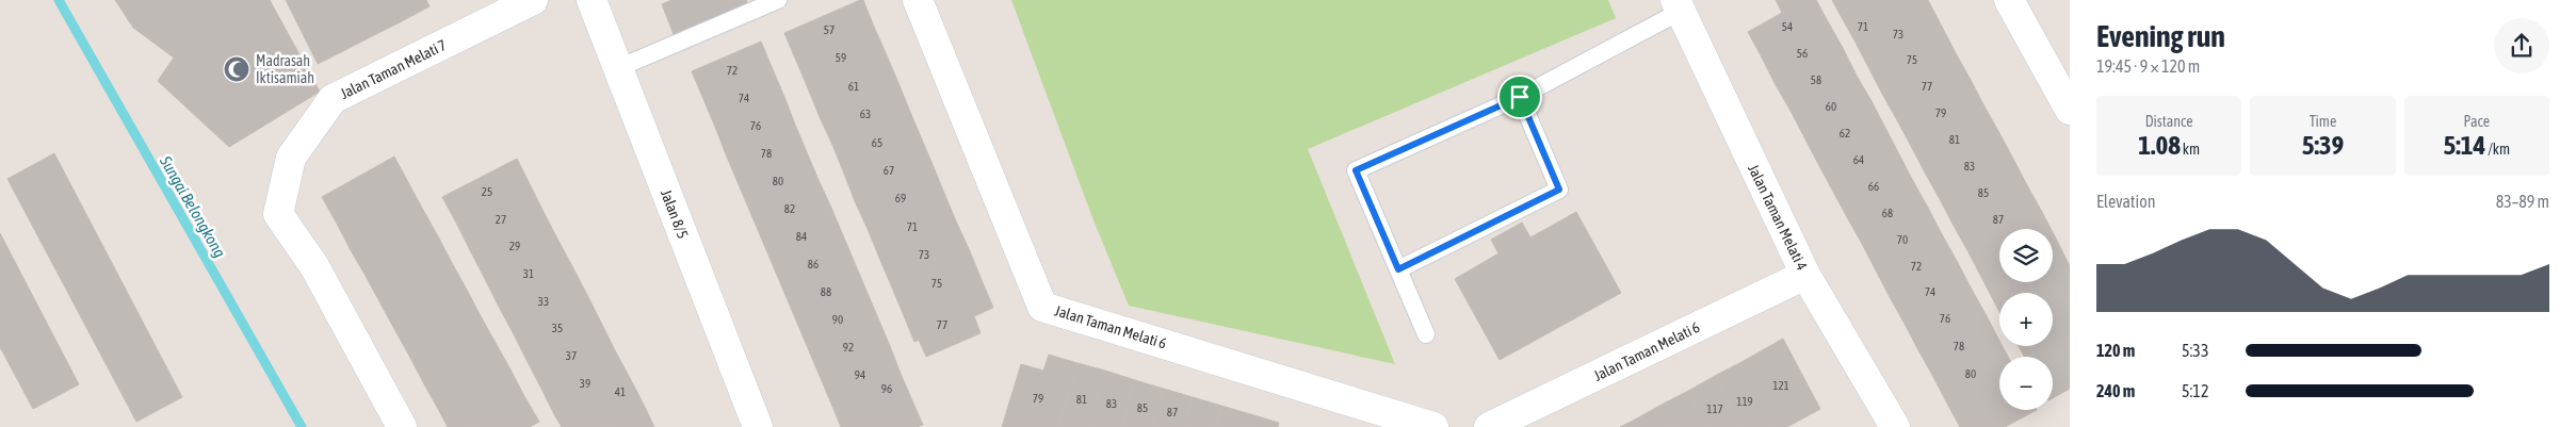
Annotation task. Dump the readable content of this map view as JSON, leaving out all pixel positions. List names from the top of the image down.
{
  "streets": {
    "street": [
      "Jalan Taman Melati 7",
      "Jalan 8/5",
      "Jalan Taman Melati 4",
      "Jalan Taman Melati 6"
    ]
  },
  "crossings": [
    ["Jalan Taman Melati 4", "Jalan Taman Melati 6"]
  ],
  "water": ["Sungai Belongkong"],
  "places": {
    "mosque": ["Madrasah Iktisamiah"]
  },
  "house_numbers": [
    "54",
    "71",
    "57",
    "73",
    "56",
    "59",
    "75",
    "72",
    "58",
    "61",
    "77",
    "74",
    "60",
    "79",
    "63",
    "76",
    "62",
    "81",
    "65",
    "78",
    "64",
    "83",
    "67",
    "80",
    "66",
    "25",
    "85",
    "69",
    "82",
    "68",
    "27",
    "87",
    "71",
    "84",
    "70",
    "29",
    "73",
    "86",
    "72",
    "31",
    "75",
    "88",
    "74",
    "33",
    "76",
    "90",
    "77",
    "35",
    "78",
    "92",
    "37",
    "80",
    "94",
    "39",
    "121",
    "96",
    "41",
    "79",
    "81",
    "119",
    "83",
    "85",
    "117",
    "87"
  ],
  "page": {
    "heading": ["Evening run", "19:45 · 9 × 120 m"],
    "stats": [
      ["Distance", "1.08 km"],
      ["Time", "5:39"],
      ["Pace", "5:14 /km"]
    ],
    "chart": ["Elevation", "83–89 m"],
    "map_buttons": ["+", "−"],
    "list": [
      {
        "name": "120 m",
        "note": "5:33"
      },
      {
        "name": "240 m",
        "note": "5:12"
      }
    ]
  }
}
